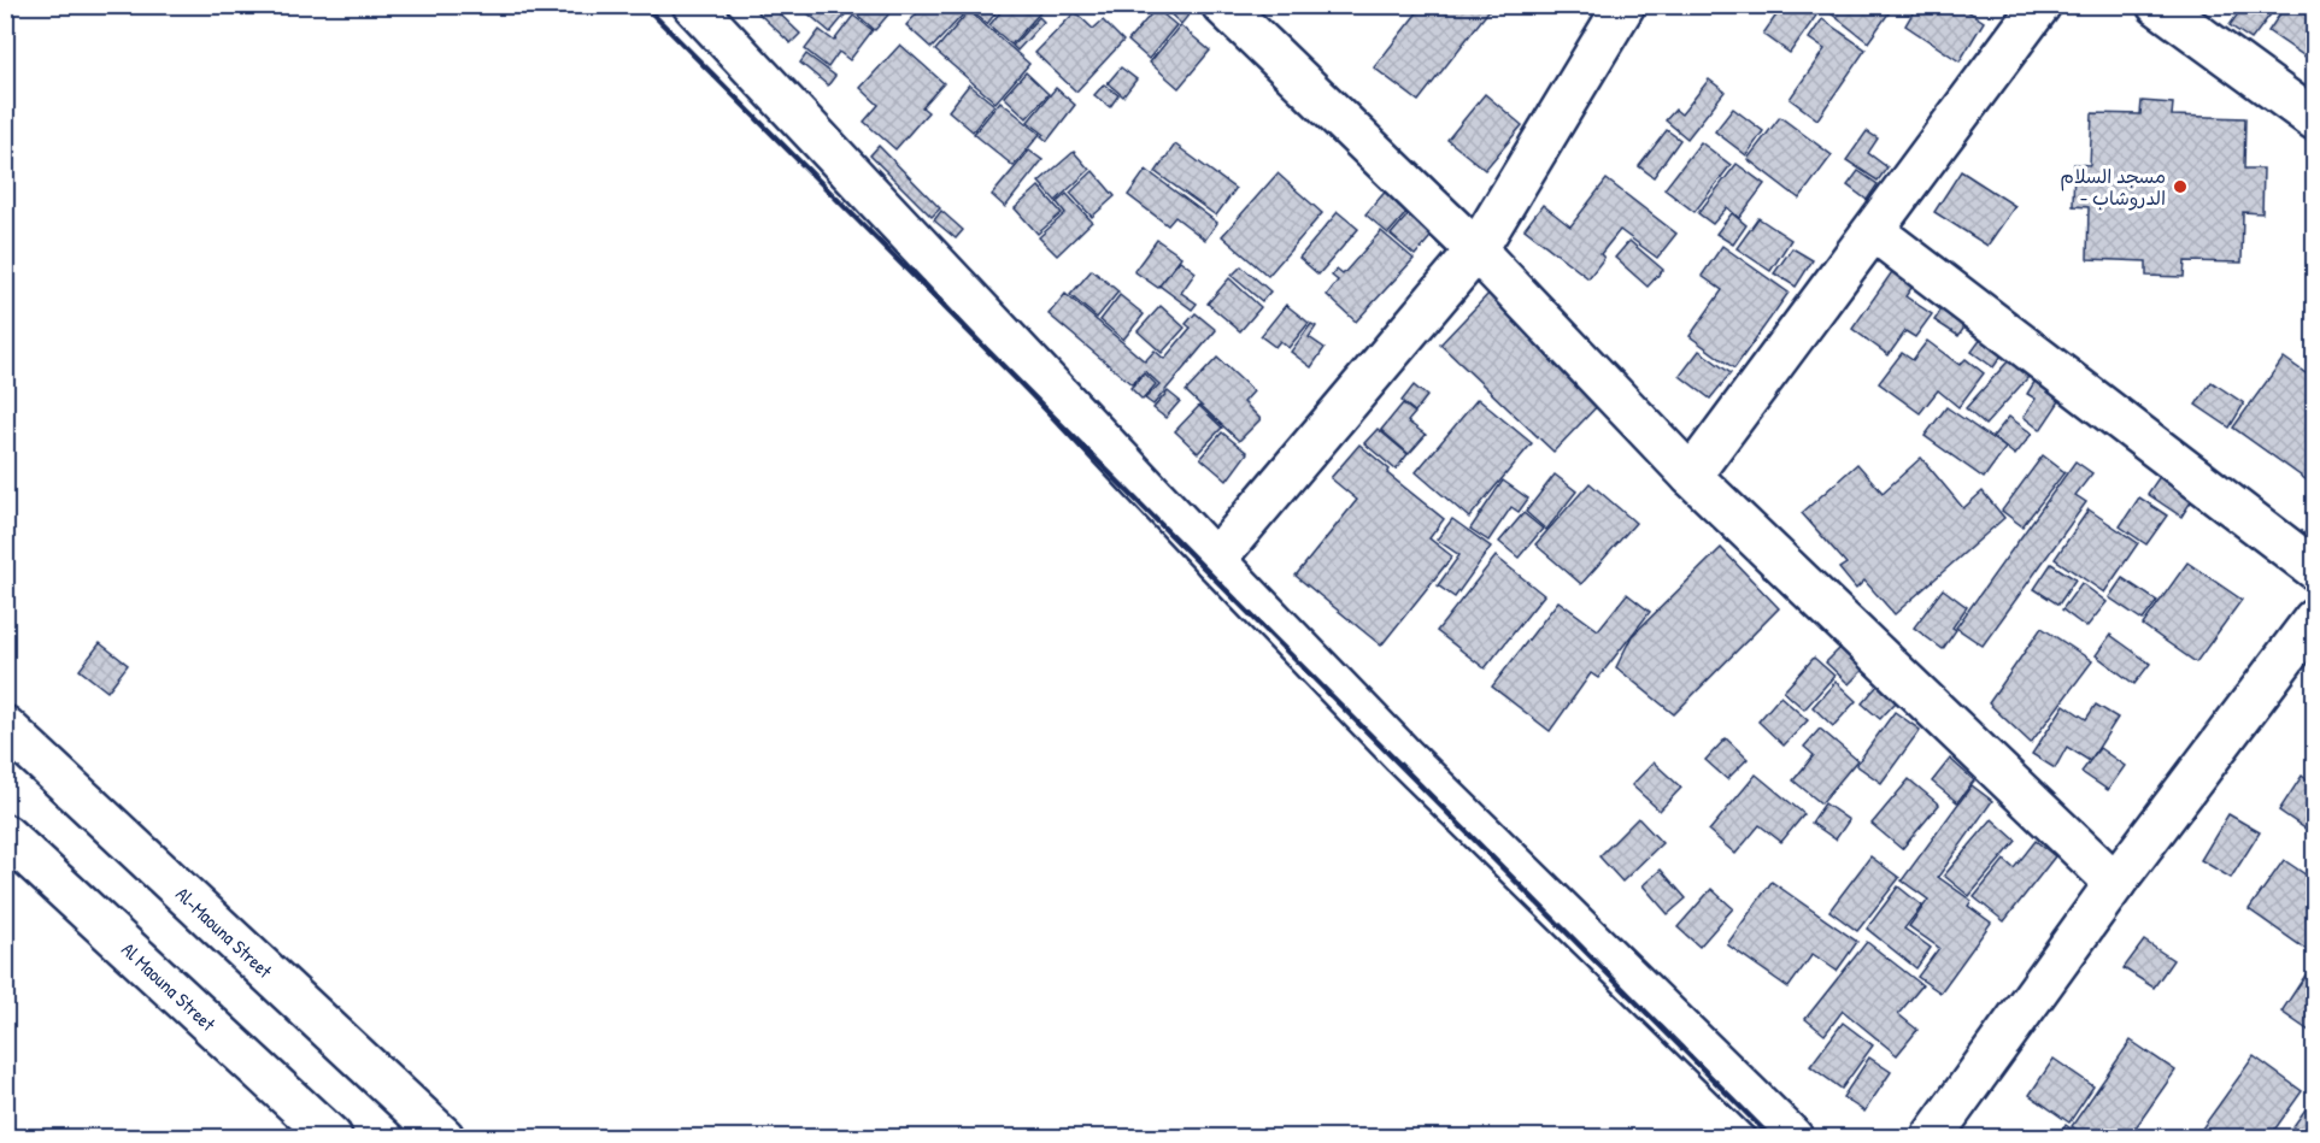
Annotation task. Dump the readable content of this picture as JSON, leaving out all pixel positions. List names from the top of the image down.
{
  "streets": {
    "main road": ["Al-Maouna Street", "Al Maouna Street"]
  },
  "places": ["مسجد السلام - الدروشاب"]
}
